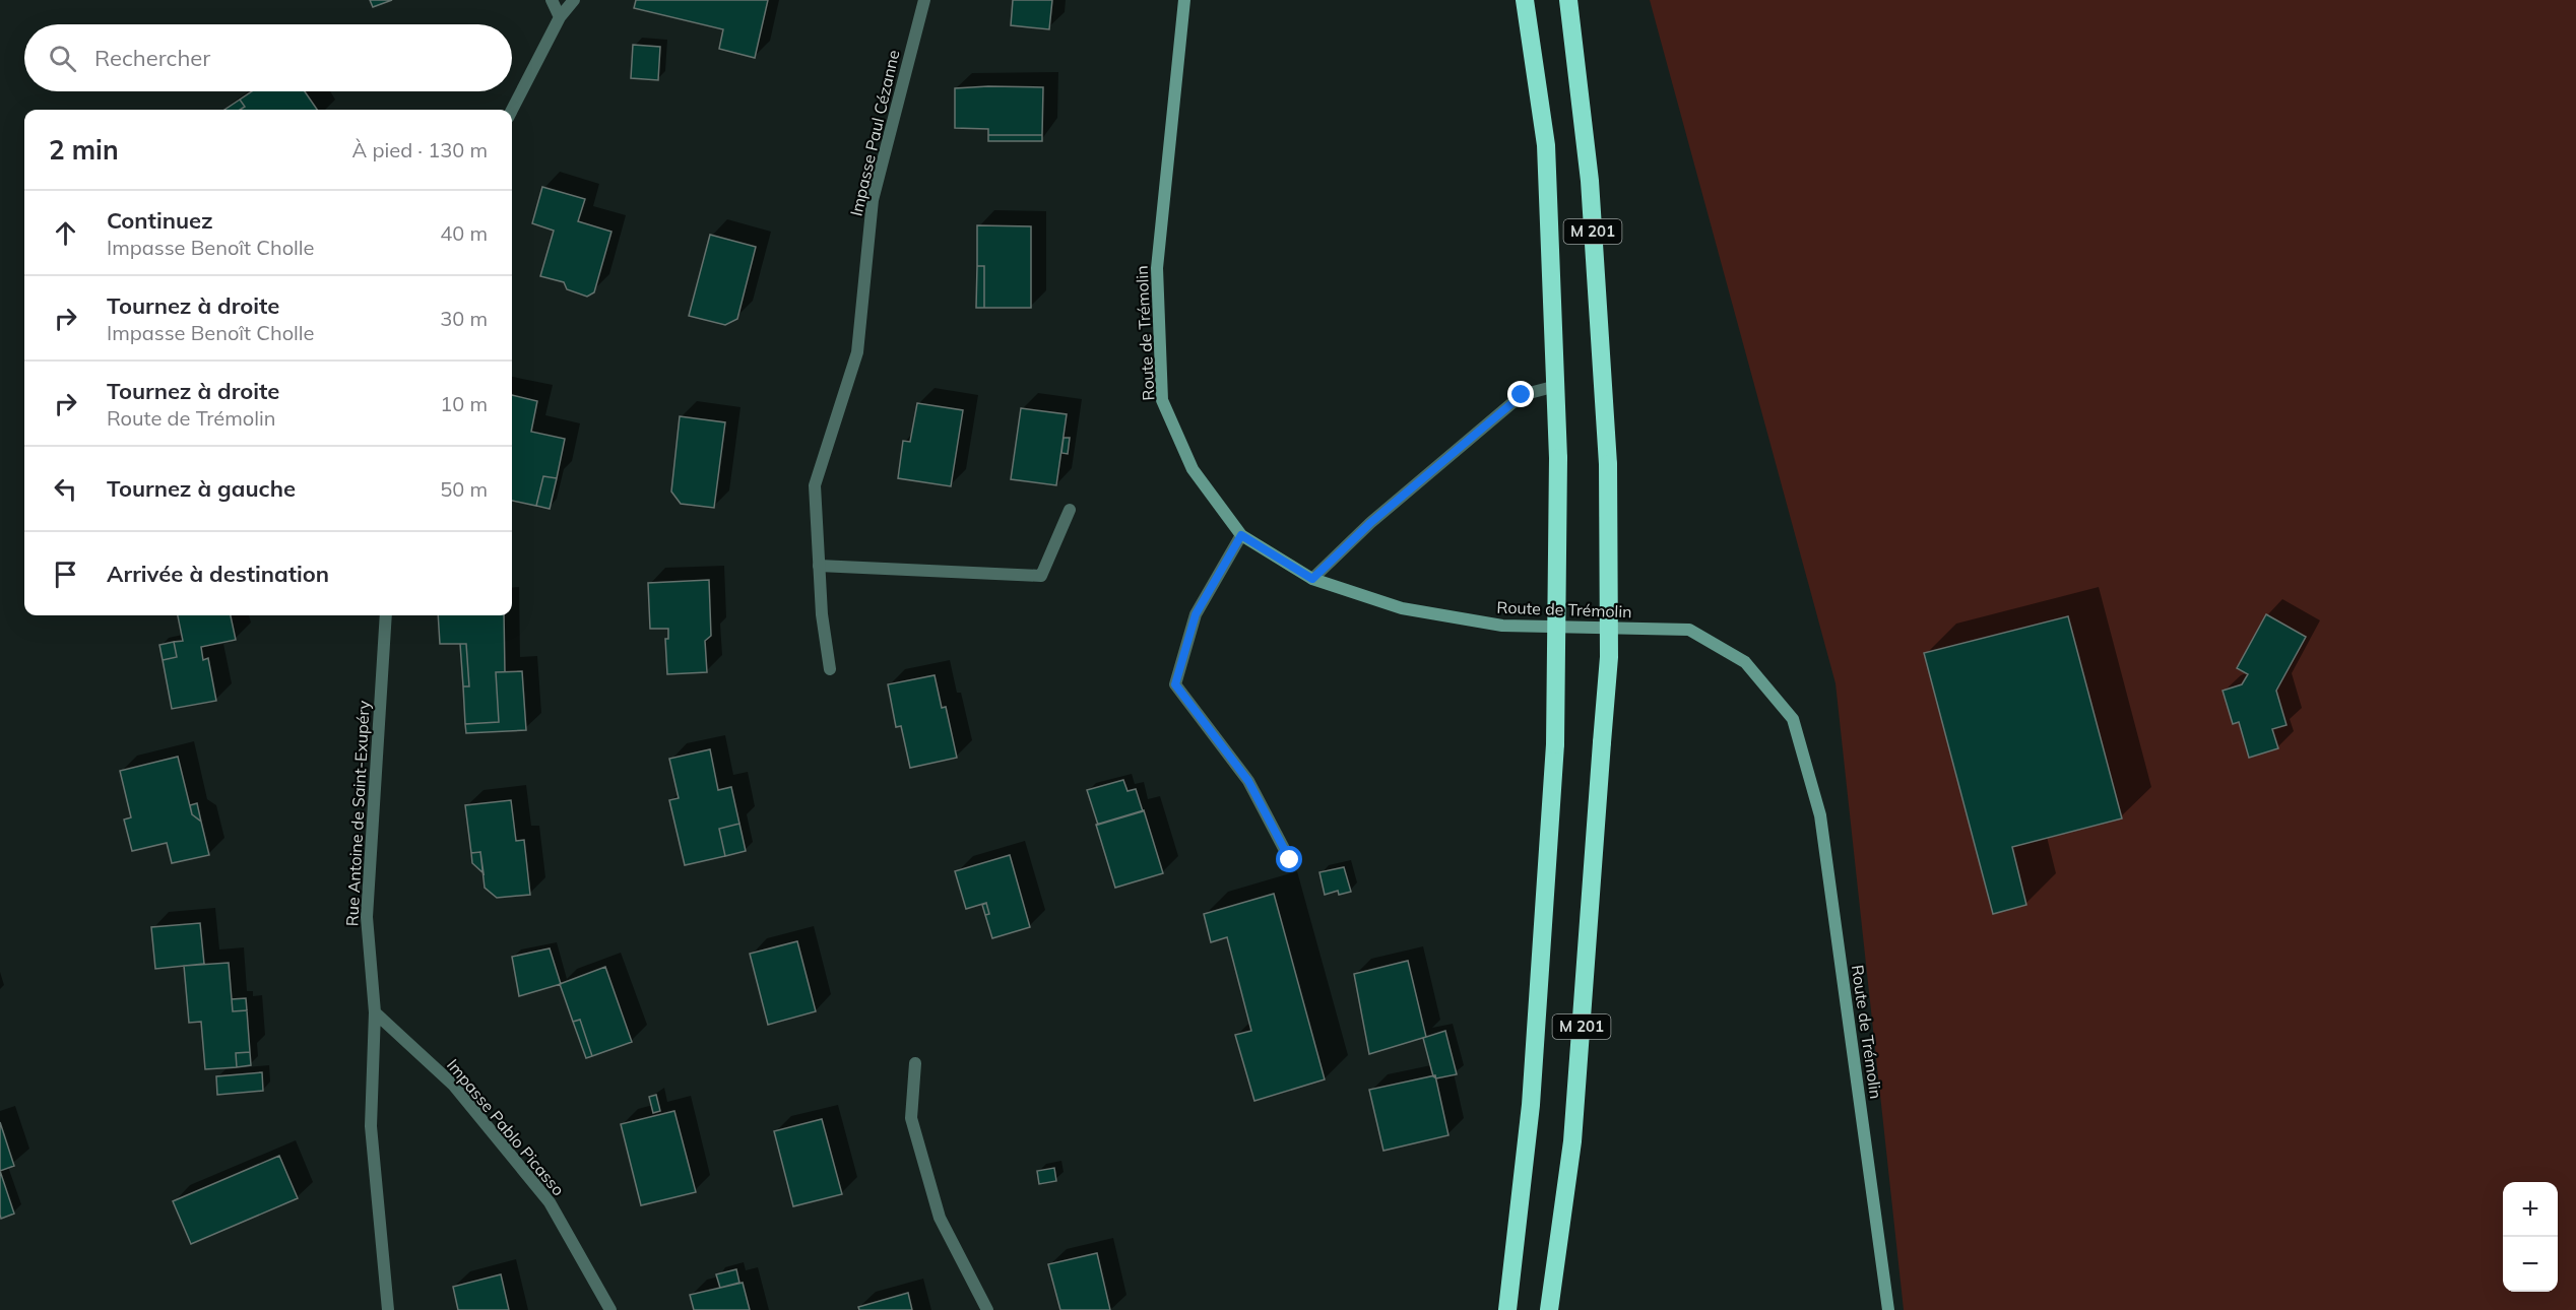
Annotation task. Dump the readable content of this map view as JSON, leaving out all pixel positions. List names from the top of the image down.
{
  "streets": {
    "highway": ["M 201"],
    "street": [
      "Impasse Paul Cézanne",
      "Route de Trémolin",
      "Rue Antoine de Saint-Exupéry",
      "Impasse Pablo Picasso"
    ]
  },
  "crossings": [
    ["Rue Antoine de Saint-Exupéry", "Impasse Pablo Picasso"]
  ],
  "page": {
    "search": "Rechercher",
    "heading": ["2 min", "À pied · 130 m"],
    "list": [
      ["Continuez", "Impasse Benoît Cholle", "40 m"],
      ["Tournez à droite", "Impasse Benoît Cholle", "30 m"],
      ["Tournez à droite", "Route de Trémolin", "10 m"],
      ["Tournez à gauche", "50 m"],
      "Arrivée à destination"
    ],
    "map_buttons": ["+", "−"]
  }
}
